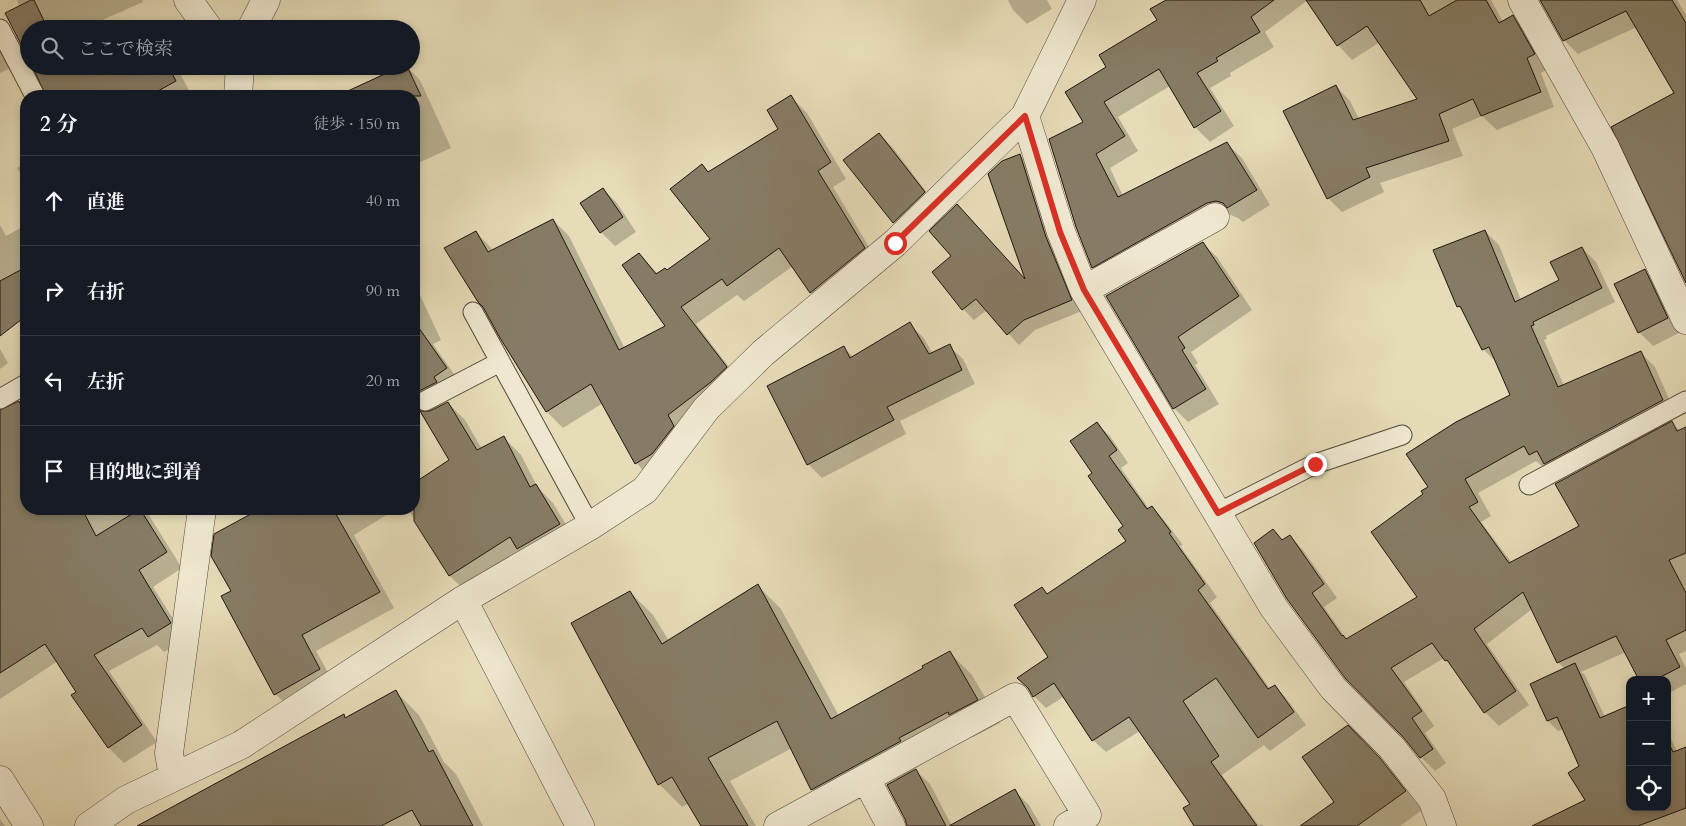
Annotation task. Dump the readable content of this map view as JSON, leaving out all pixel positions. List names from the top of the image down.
{
  "page": {
    "search": "ここで検索",
    "heading": ["2 分", "徒歩 · 150 m"],
    "list": [
      ["直進", "40 m"],
      ["右折", "90 m"],
      ["左折", "20 m"],
      "目的地に到着"
    ],
    "map_buttons": ["+", "−"]
  }
}
